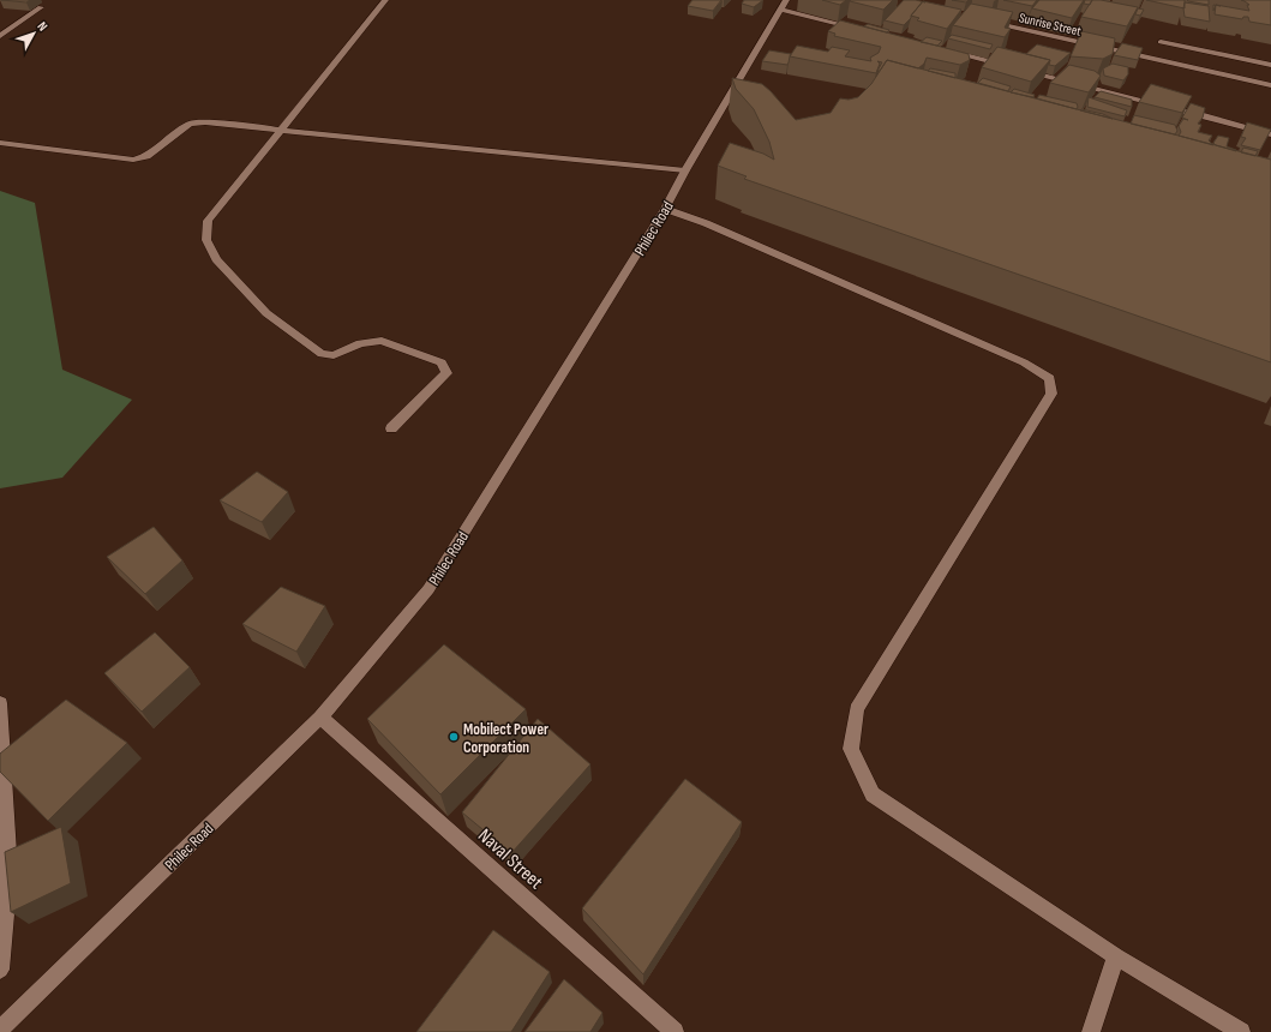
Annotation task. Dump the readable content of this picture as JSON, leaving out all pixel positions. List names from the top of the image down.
{
  "streets": {
    "street": ["Sunrise Street", "Philec Road", "Naval Street"]
  },
  "crossings": [
    ["Philec Road", "Naval Street"]
  ],
  "places": ["Mobilect Power Corporation"],
  "north": "top right"
}
